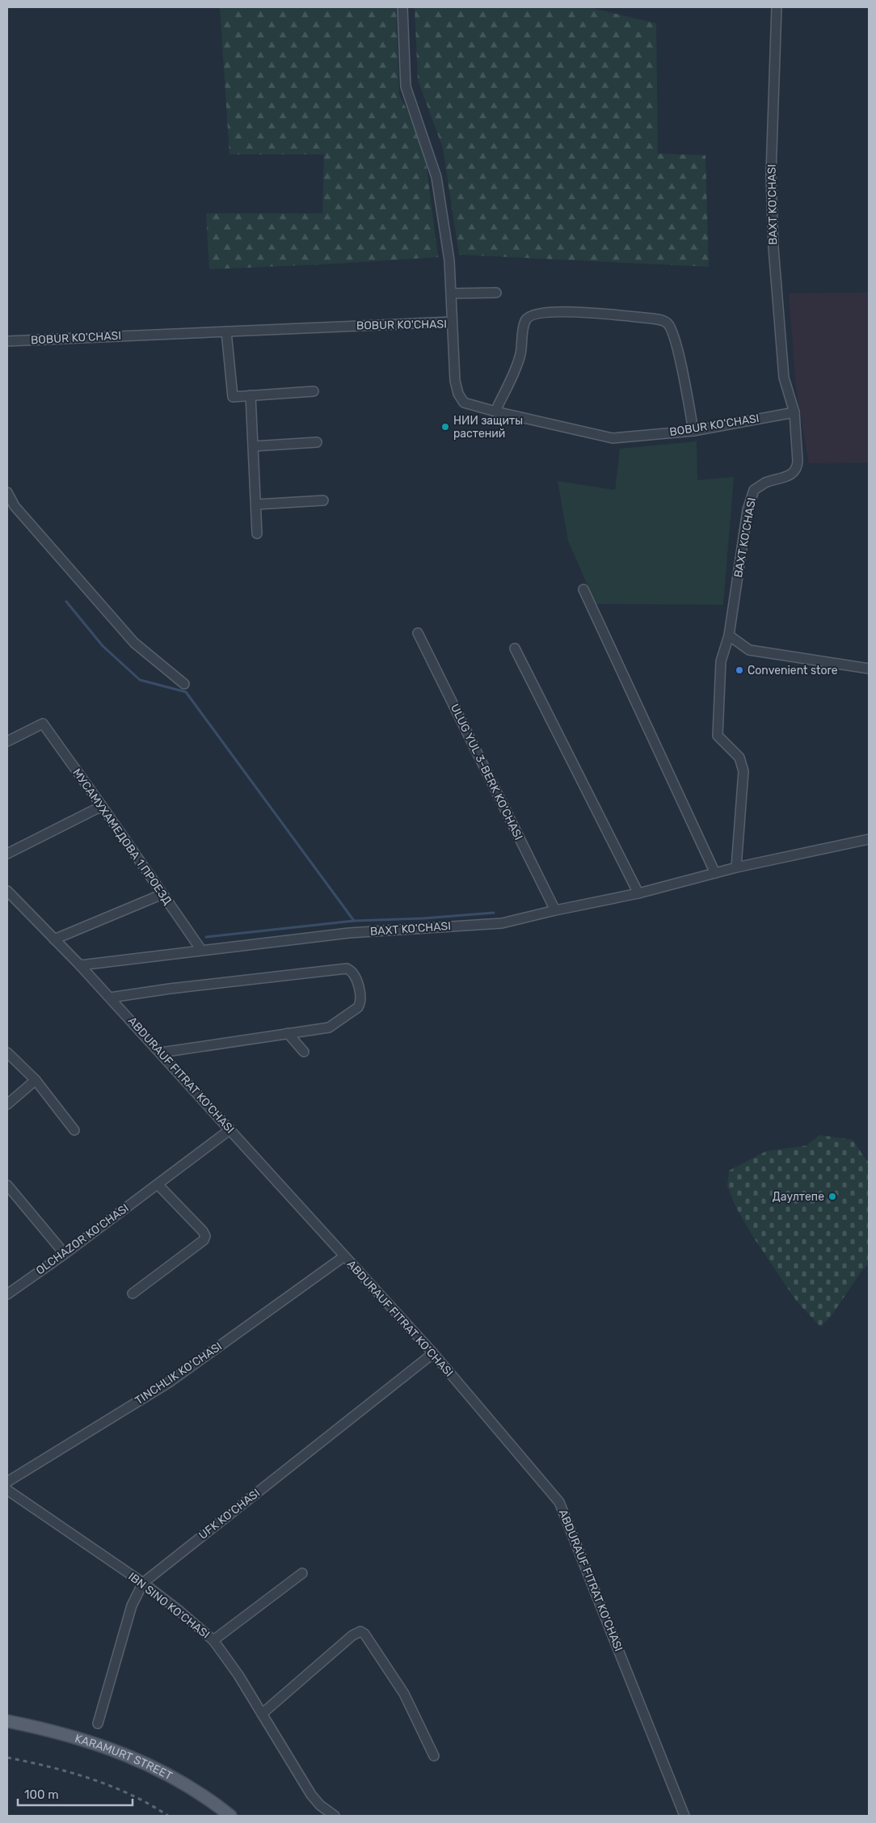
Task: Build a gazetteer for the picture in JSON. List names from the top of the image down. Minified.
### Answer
{"streets":{"main road":["KARAMURT STREET"],"street":["BAXT KO'CHASI","BOBUR KO'CHASI","ULUG YUL 3-BERK KO'CHASI","МУСАМУХАМЕДОВА 1 ПРОЕЗД","ABDURAUF FITRAT KO'CHASI","OLCHAZOR KO'CHASI","TINCHLIK KO'CHASI","UFK KO'CHASI","IBN SINO KO'CHASI"]},"crossings":[["BAXT KO'CHASI","BOBUR KO'CHASI"],["BAXT KO'CHASI","ULUG YUL 3-BERK KO'CHASI"],["BAXT KO'CHASI","МУСАМУХАМЕДОВА 1 ПРОЕЗД"],["BAXT KO'CHASI","ABDURAUF FITRAT KO'CHASI"],["ABDURAUF FITRAT KO'CHASI","OLCHAZOR KO'CHASI"],["ABDURAUF FITRAT KO'CHASI","TINCHLIK KO'CHASI"],["ABDURAUF FITRAT KO'CHASI","UFK KO'CHASI"],["UFK KO'CHASI","IBN SINO KO'CHASI"]],"places":["НИИ защиты растений","Convenient store","Даултепе"],"scale_bar":"100 m"}
